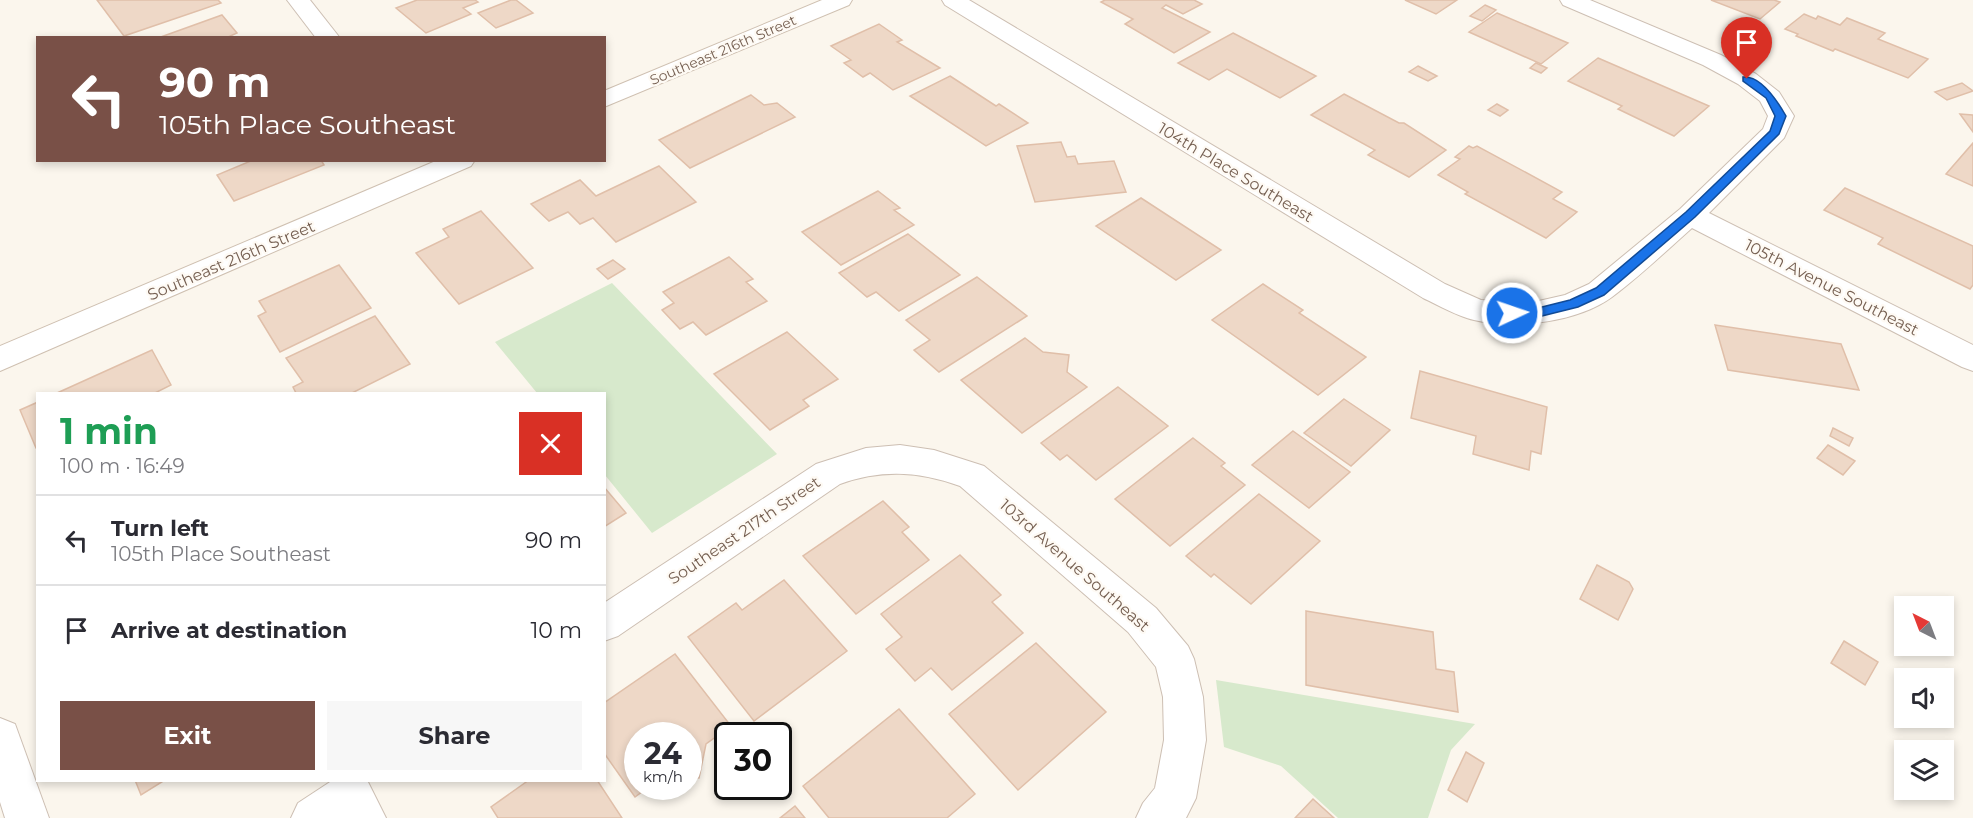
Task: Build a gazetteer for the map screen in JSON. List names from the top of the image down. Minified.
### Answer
{"streets":{"street":["Southeast 216th Street","104th Place Southeast","105th Avenue Southeast","Southeast 217th Street","103rd Avenue Southeast"]},"crossings":[["104th Place Southeast","105th Avenue Southeast"],["Southeast 217th Street","103rd Avenue Southeast"]],"north":"top left","page":{"turn":["90 m","105th Place Southeast"],"heading":["1 min","100 m · 16:49"],"list":[{"name":"Turn left","note":"105th Place Southeast","value":"90 m"},{"name":"Arrive at destination","value":"10 m"}],"buttons":["Exit","Share"],"speed":"24 km/h","limit":"30"}}
